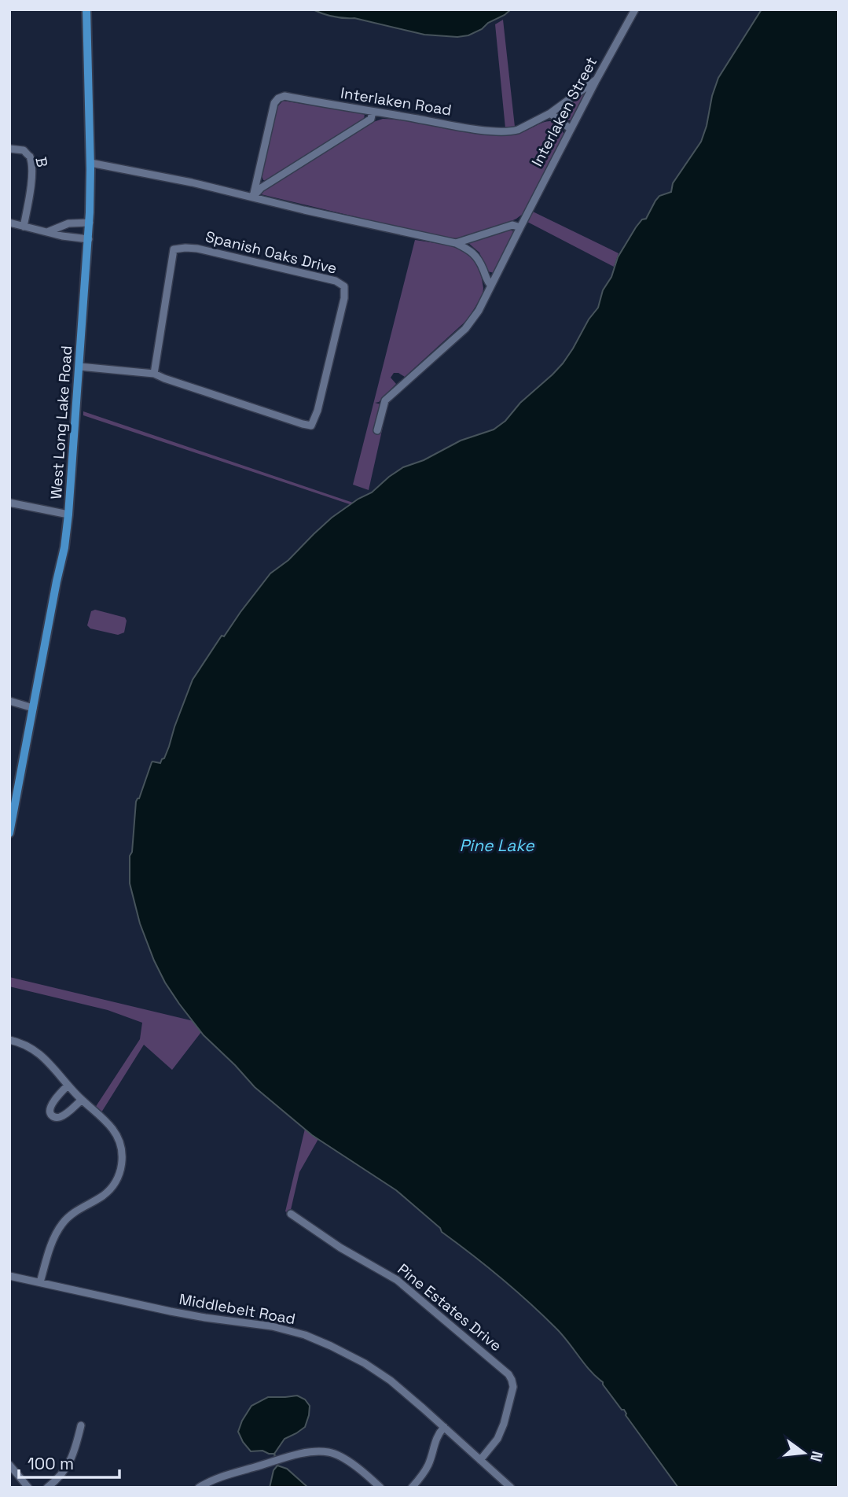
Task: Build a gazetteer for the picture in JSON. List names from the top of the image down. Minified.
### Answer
{"streets":{"main road":["West Long Lake Road"],"street":["Interlaken Road","Interlaken Street","B","Spanish Oaks Drive","Pine Estates Drive","Middlebelt Road"]},"crossings":[["Interlaken Road","Interlaken Street"],["Spanish Oaks Drive","West Long Lake Road"],["Pine Estates Drive","Middlebelt Road"]],"water":["Pine Lake"],"scale_bar":"100 m","north":"right"}
